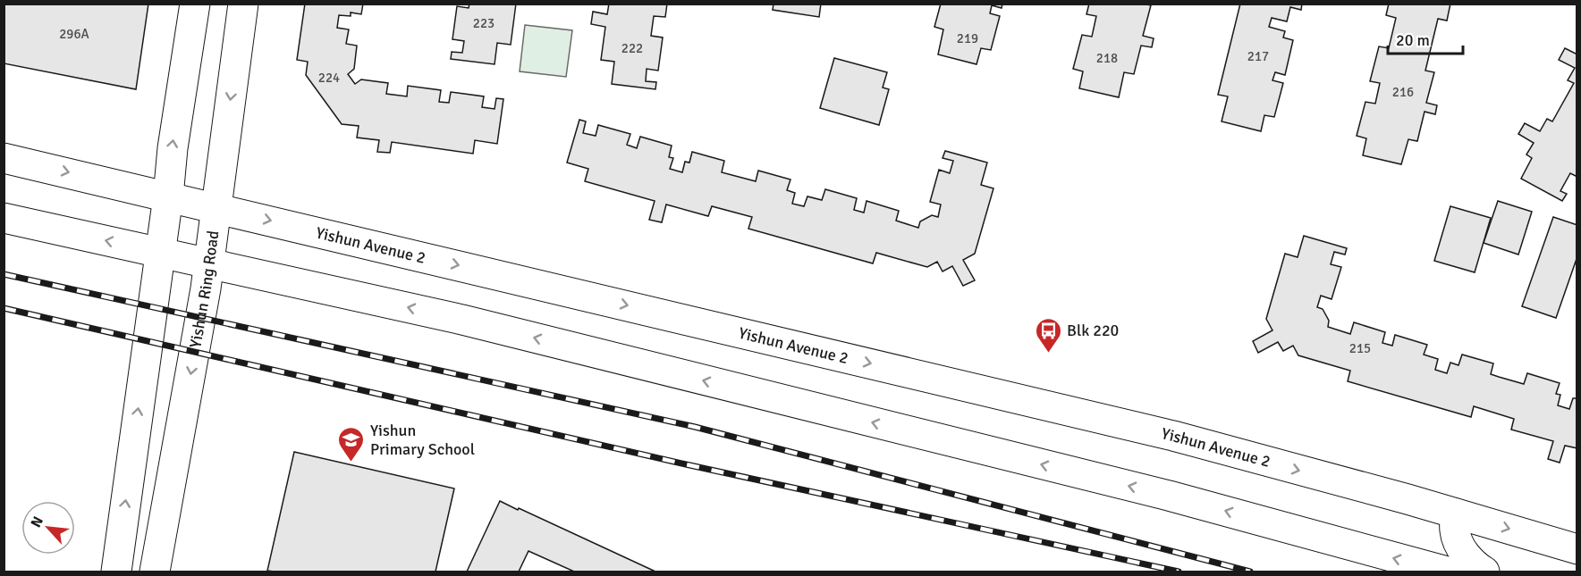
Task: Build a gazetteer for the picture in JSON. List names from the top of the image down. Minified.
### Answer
{"streets":{"main road":["Yishun Avenue 2","Yishun Ring Road"]},"crossings":[["Yishun Avenue 2","Yishun Ring Road"]],"places":{"bus stop":["Blk 220"],"school or university":["Yishun Primary School"]},"house_numbers":["223","296A","219","222","217","218","224","216","215"],"scale_bar":"20 m","north":"top left"}
